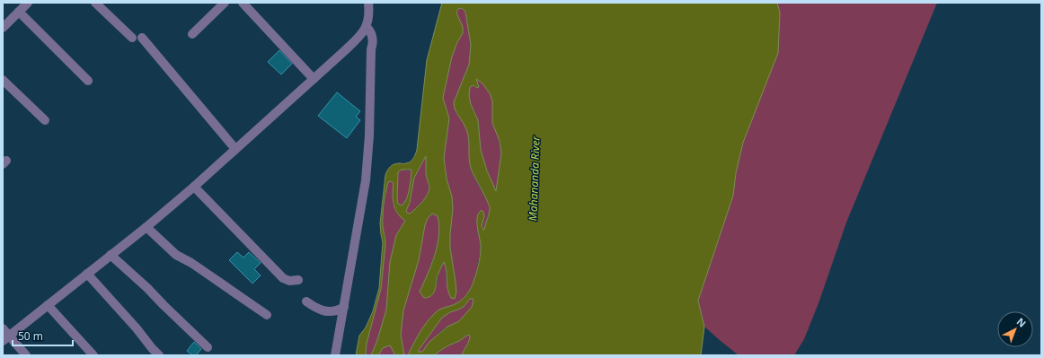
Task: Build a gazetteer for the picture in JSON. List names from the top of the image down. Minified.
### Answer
{"water":["Mahananda River"],"scale_bar":"50 m","north":"top right"}
